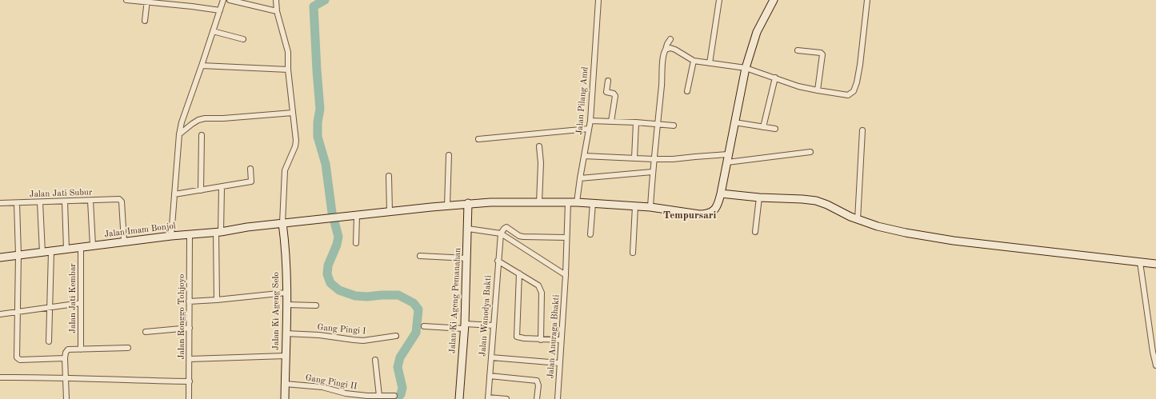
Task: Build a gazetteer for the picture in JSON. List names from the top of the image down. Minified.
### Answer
{"streets":{"main road":["Jalan Imam Bonjol","Jalan Ki Ageng Pemanahan","Jalan Ki Ageng Selo"],"street":["Jalan Pilang Amd","Jalan Jati Subur","Jalan Jati Kembar","Jalan Wanodya Bakti","Jalan Ronggo Tohjoyo","Gang Pingi I","Jalan Anuraga Bhakti","Gang Pingi II"]},"crossings":[["Jalan Pilang Amd","Jalan Imam Bonjol"],["Jalan Jati Subur","Jalan Imam Bonjol"],["Jalan Imam Bonjol","Jalan Jati Kembar"],["Jalan Imam Bonjol","Jalan Ki Ageng Pemanahan"],["Jalan Imam Bonjol","Jalan Ki Ageng Selo"],["Jalan Imam Bonjol","Jalan Ronggo Tohjoyo"],["Jalan Imam Bonjol","Jalan Anuraga Bhakti"],["Jalan Ki Ageng Selo","Gang Pingi I"],["Jalan Ki Ageng Selo","Gang Pingi II"]],"districts":["Tempursari"]}
